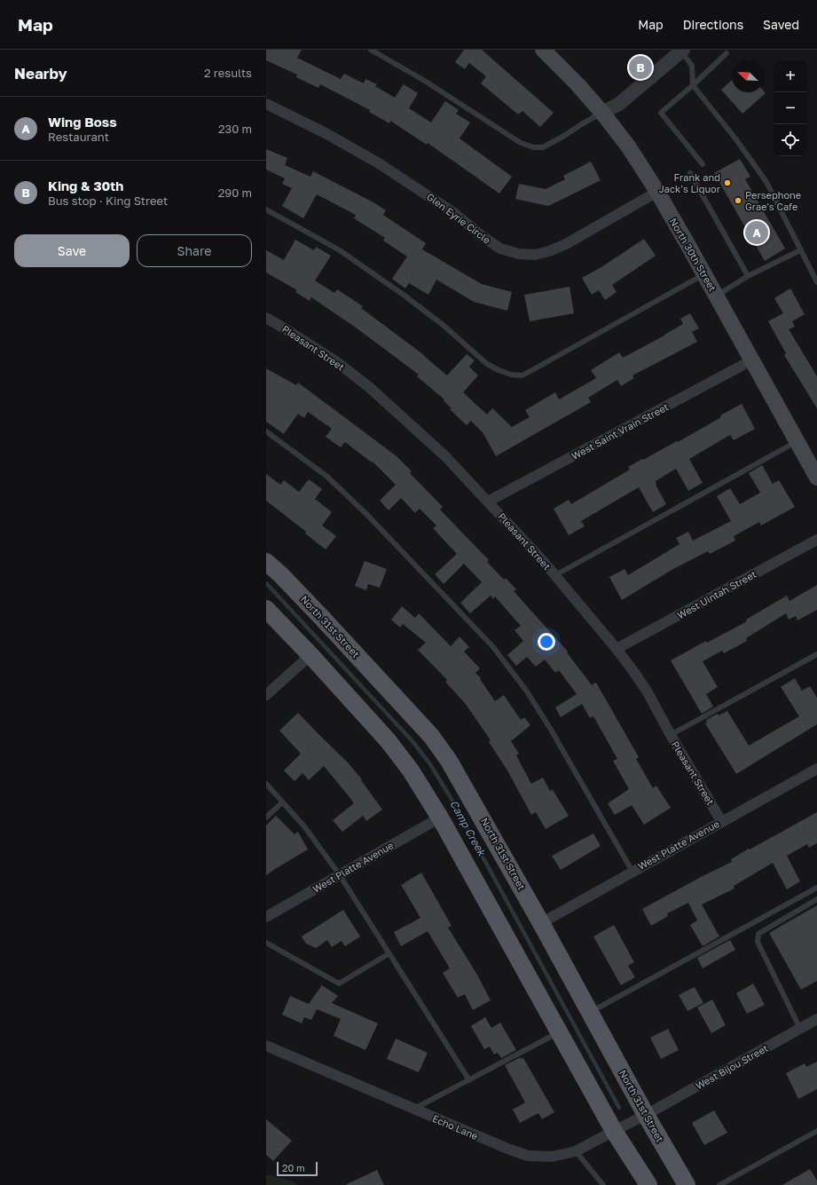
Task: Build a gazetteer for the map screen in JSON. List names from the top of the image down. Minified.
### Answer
{"streets":{"main road":["North 30th Street","North 31st Street"],"street":["Glen Eyrie Circle","Pleasant Street","West Saint Vrain Street","West Uintah Street","West Platte Avenue","West Bijou Street","Echo Lane"]},"crossings":[["Glen Eyrie Circle","North 30th Street"],["North 30th Street","West Saint Vrain Street"],["Pleasant Street","West Saint Vrain Street"],["Pleasant Street","West Uintah Street"],["Pleasant Street","West Platte Avenue"],["North 31st Street","West Platte Avenue"],["North 31st Street","West Bijou Street"],["North 31st Street","Echo Lane"],["West Bijou Street","Echo Lane"]],"water":["Camp Creek"],"places":["Frank and Jack's Liquor","Persephone Grae's Cafe"],"scale_bar":"20 m","north":"top left","page":{"header":"Map","nav":["Map","Directions","Saved"],"heading":["Nearby","2 results"],"pins":["B","A"],"map_buttons":["+","−"],"list":[{"mark":"A","name":"Wing Boss","note":"Restaurant","value":"230 m"},{"mark":"B","name":"King & 30th","note":"Bus stop · King Street","value":"290 m"}],"buttons":["Save","Share"],"scale":"20 m"}}
